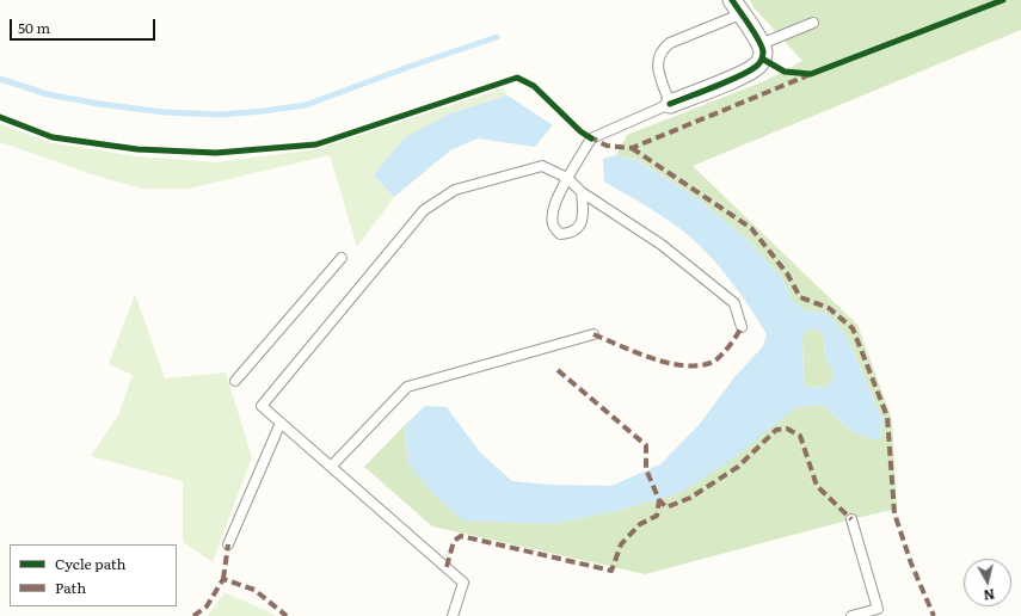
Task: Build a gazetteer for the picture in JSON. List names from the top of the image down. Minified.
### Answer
{"legend":["Cycle path","Path"],"scale_bar":"50 m","north":"bottom"}
